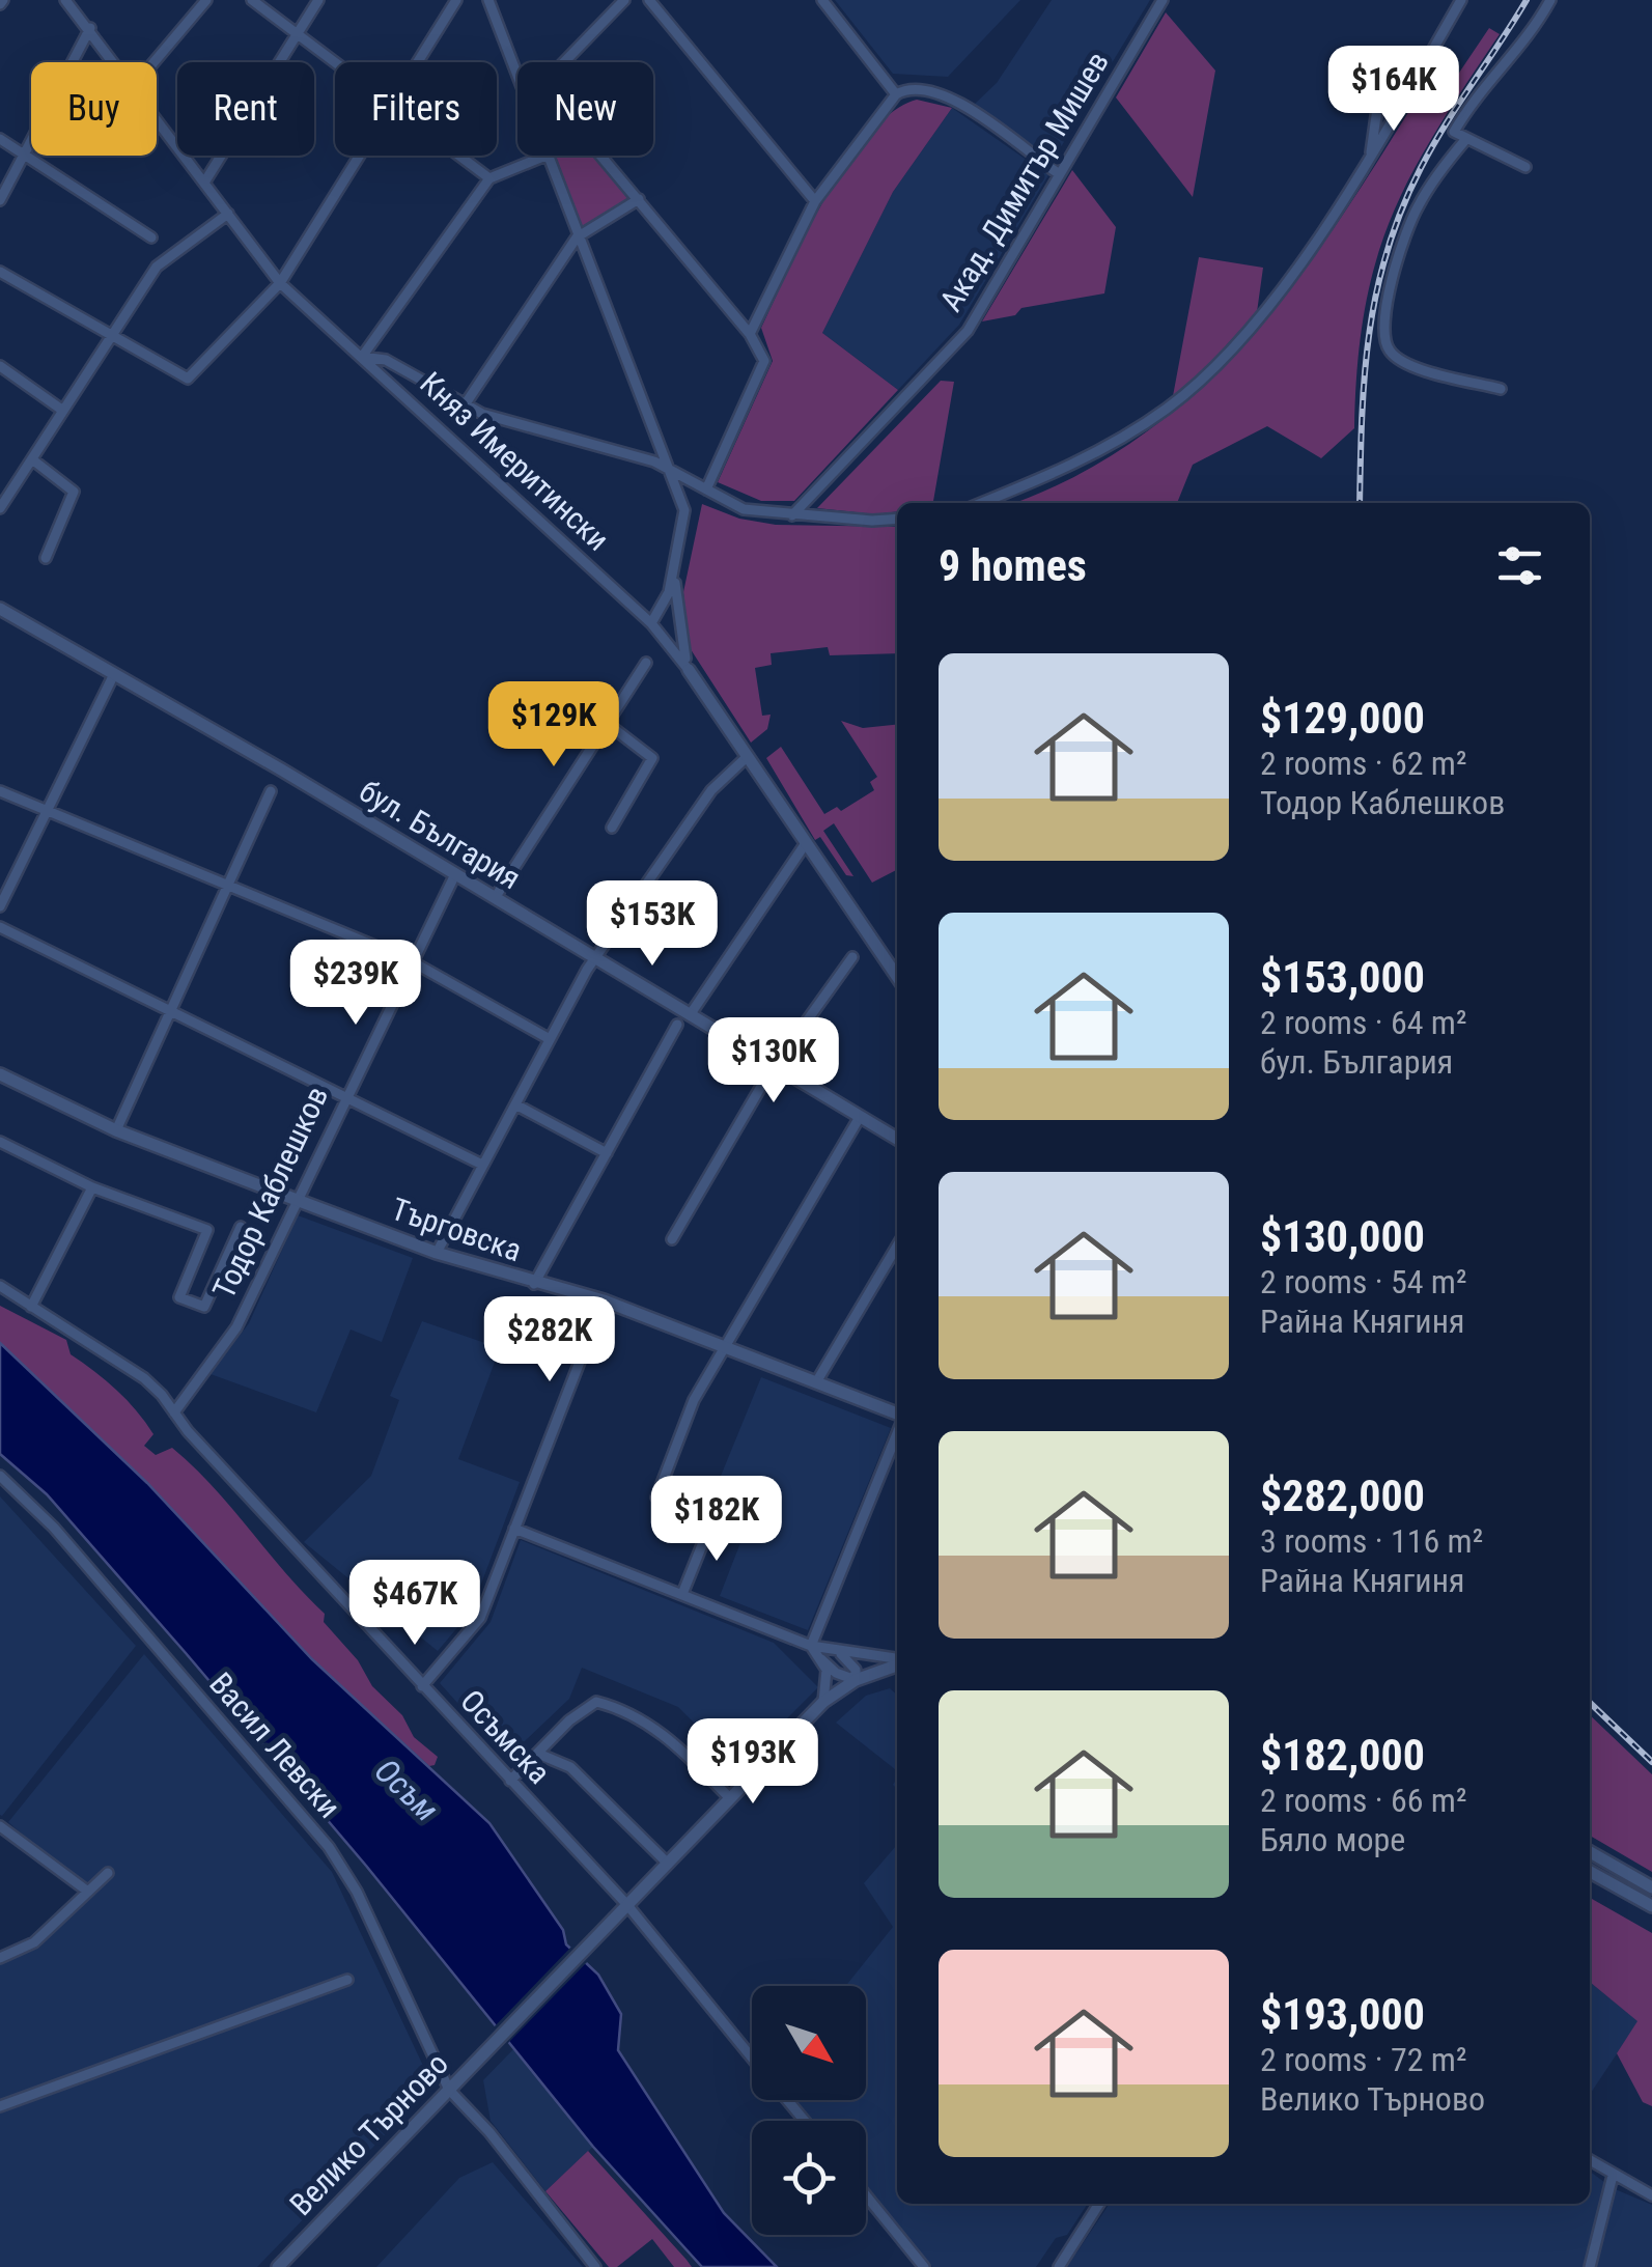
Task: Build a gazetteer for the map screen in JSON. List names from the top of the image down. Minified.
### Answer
{"streets":{"street":["Акад. Димитър Мишев","Княз Имеритински","бул. България","Тодор Каблешков","Търговска","Осъмска","Васил Левски","Велико Търново"]},"crossings":[["бул. България","Тодор Каблешков"],["Тодор Каблешков","Търговска"],["Тодор Каблешков","Осъмска"],["Осъмска","Велико Търново"],["Васил Левски","Велико Търново"]],"water":["Осъм"],"north":"bottom right","page":{"price":["$164K","$129K","$153K","$239K","$130K","$282K","$182K","$467K","$193K"],"chip":["Buy","Rent","Filters","New"],"heading":"9 homes","list":[{"name":"$129,000","note":"2 rooms · 62 m² · Тодор Каблешков"},{"name":"$153,000","note":"2 rooms · 64 m² · бул. България"},{"name":"$130,000","note":"2 rooms · 54 m² · Райна Княгиня"},{"name":"$282,000","note":"3 rooms · 116 m² · Райна Княгиня"},{"name":"$182,000","note":"2 rooms · 66 m² · Бяло море"},{"name":"$193,000","note":"2 rooms · 72 m² · Велико Търново"}]}}
